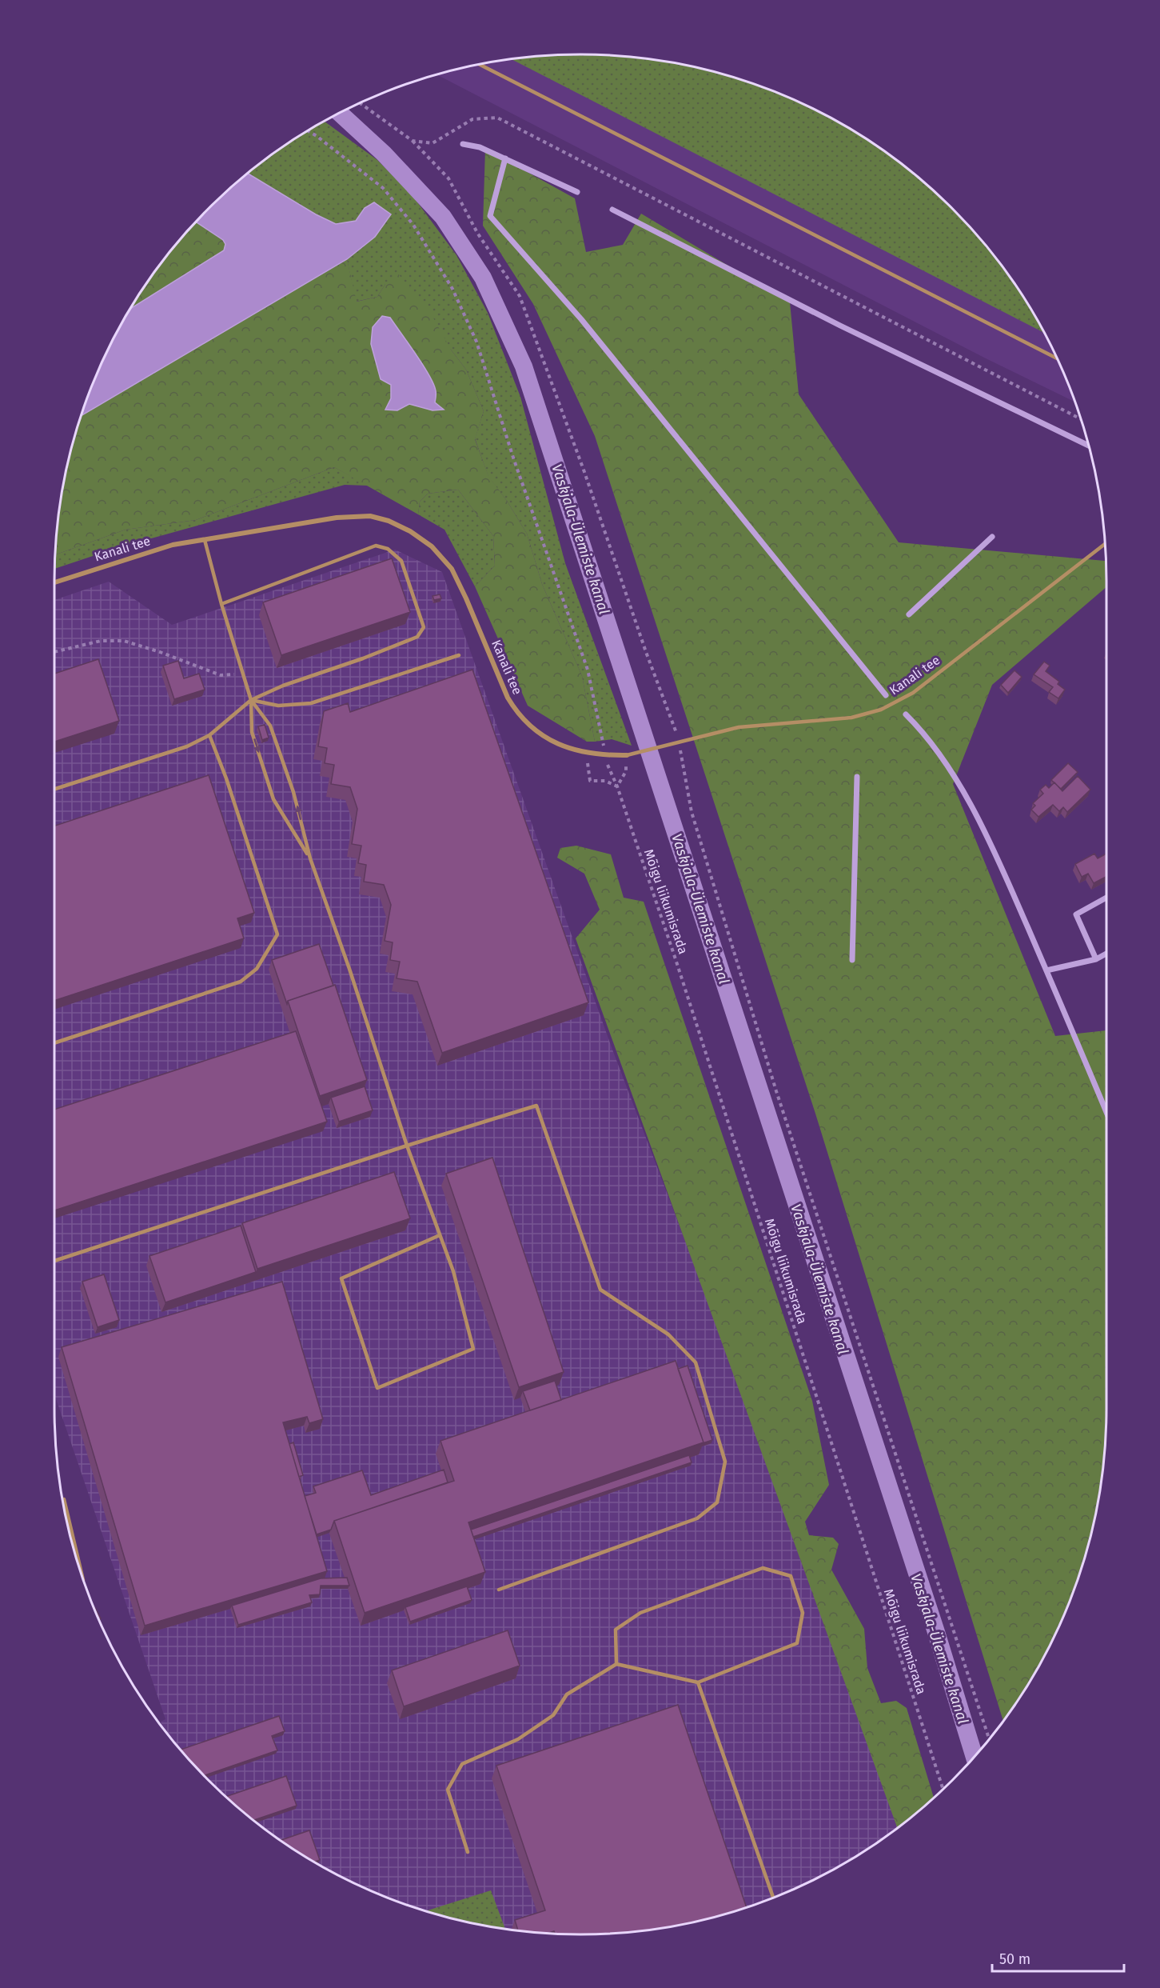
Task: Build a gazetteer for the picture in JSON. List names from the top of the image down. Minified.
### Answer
{"streets":{"street":["Kanali tee"],"path":["Mõigu liikumisrada"]},"crossings":[["Kanali tee","Mõigu liikumisrada"]],"water":["Vaskjala-Ülemiste kanal"],"scale_bar":"50 m"}
